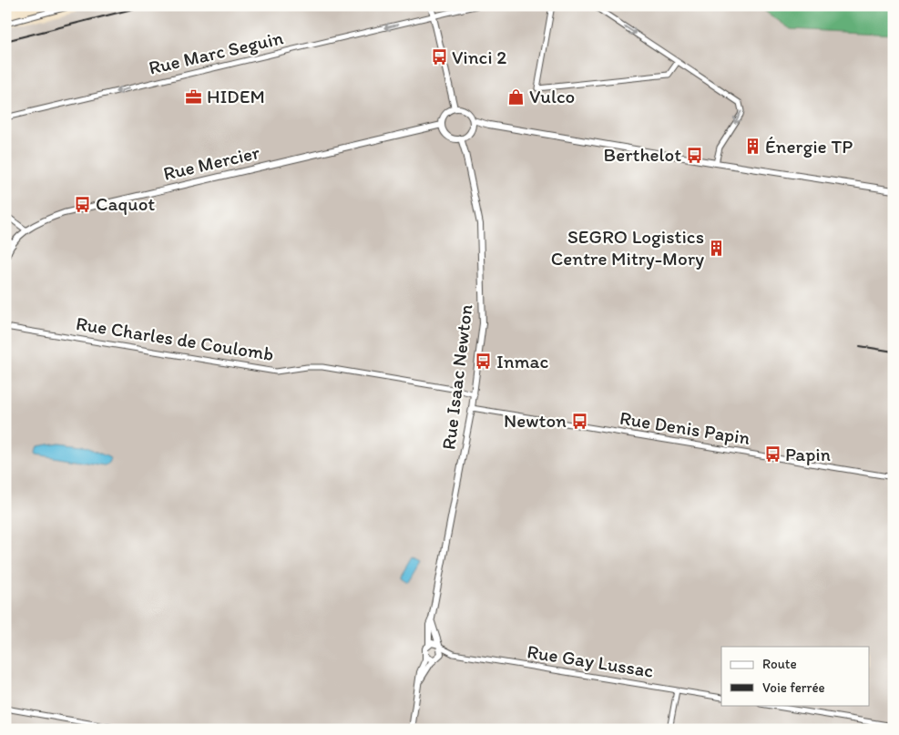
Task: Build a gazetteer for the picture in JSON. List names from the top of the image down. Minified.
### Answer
{"streets":{"street":["Rue Marc Seguin","Rue Mercier","Rue Charles de Coulomb","Rue Isaac Newton","Rue Denis Papin","Rue Gay Lussac"]},"crossings":[["Rue Mercier","Rue Isaac Newton"],["Rue Charles de Coulomb","Rue Isaac Newton"],["Rue Isaac Newton","Rue Denis Papin"],["Rue Isaac Newton","Rue Gay Lussac"]],"one_way":["Rue Marc Seguin"],"places":{"bus stop":["Vinci 2","Berthelot","Caquot","Inmac","Newton","Papin"],"office":["HIDEM"],"shop":["Vulco"],"building":["Énergie TP","SEGRO Logistics Centre Mitry-Mory"]},"legend":["Route","Voie ferrée"]}
